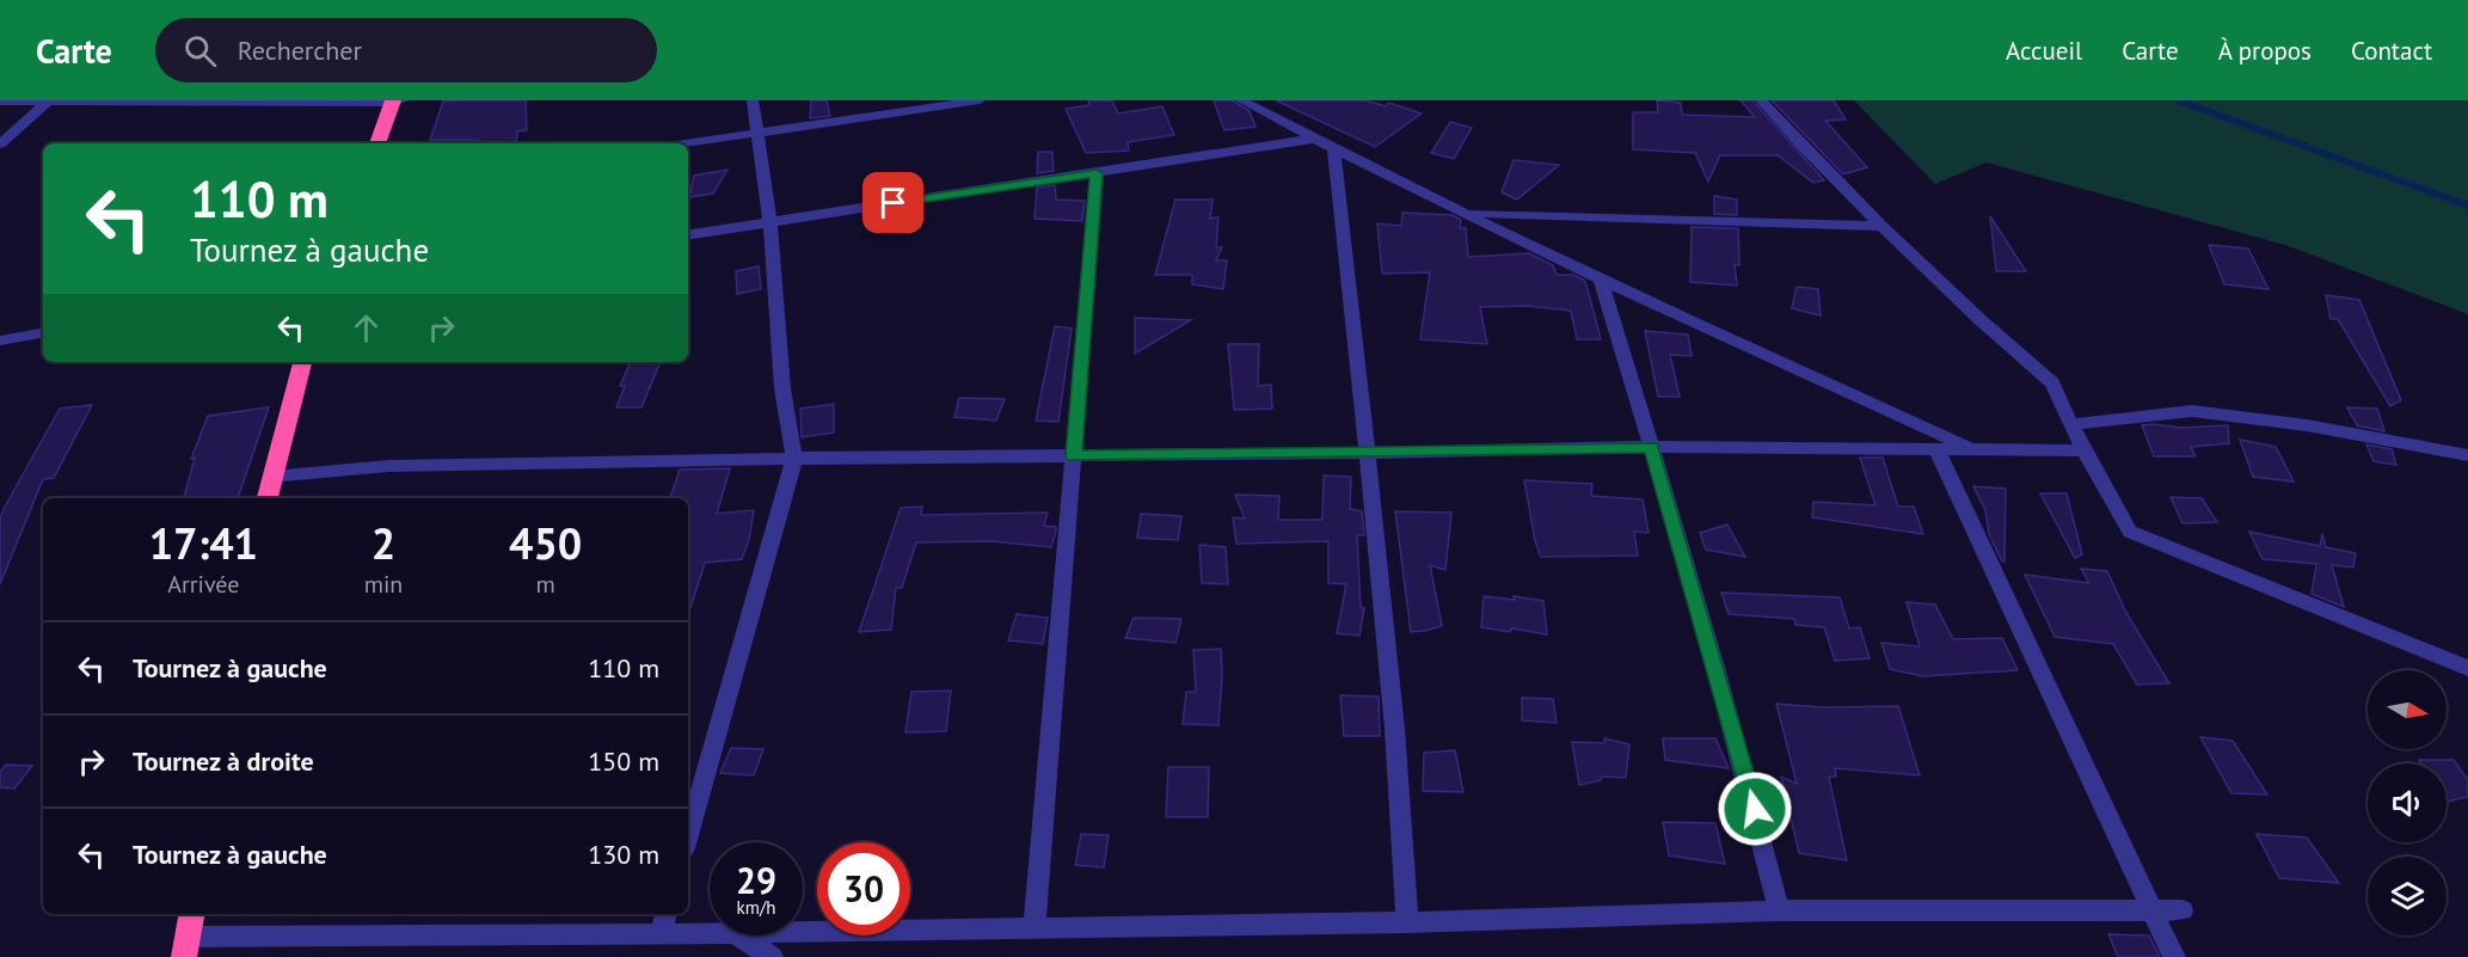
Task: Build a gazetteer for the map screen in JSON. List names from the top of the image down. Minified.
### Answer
{"north":"right","page":{"header":"Carte","search":"Rechercher","nav":["Accueil","Carte","À propos","Contact"],"turn":["110 m","Tournez à gauche"],"eta":["17:41","Arrivée","2","min","450","m"],"list":[{"name":"Tournez à gauche","value":"110 m"},{"name":"Tournez à droite","value":"150 m"},{"name":"Tournez à gauche","value":"130 m"}],"speed":"29 km/h","limit":"30"}}
